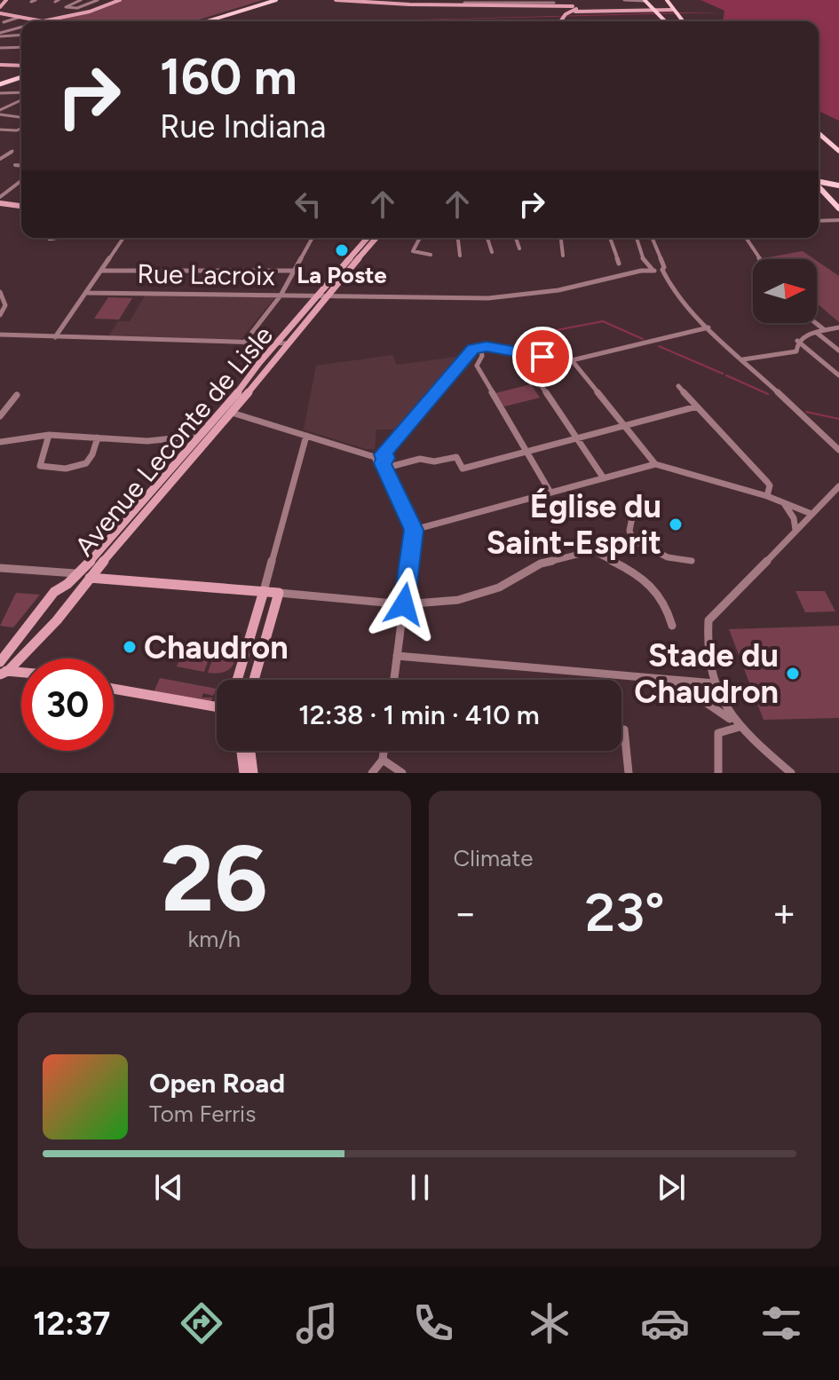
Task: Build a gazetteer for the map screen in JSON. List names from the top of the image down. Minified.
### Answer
{"streets":{"main road":["Avenue Leconte de Lisle"],"street":["Rue Lacroix"]},"crossings":[["Rue Lacroix","Avenue Leconte de Lisle"]],"places":["La Poste","Église du Saint-Esprit","Chaudron","Stade du Chaudron"],"north":"right","page":{"turn":["160 m","Rue Indiana"],"limit":"30","trip":"12:38 · 1 min · 410 m","tile":[["26","km/h"],"Climate"],"heat":["−","23°","+"],"song":["Open Road","Tom Ferris"],"tabs":"12:37"}}
